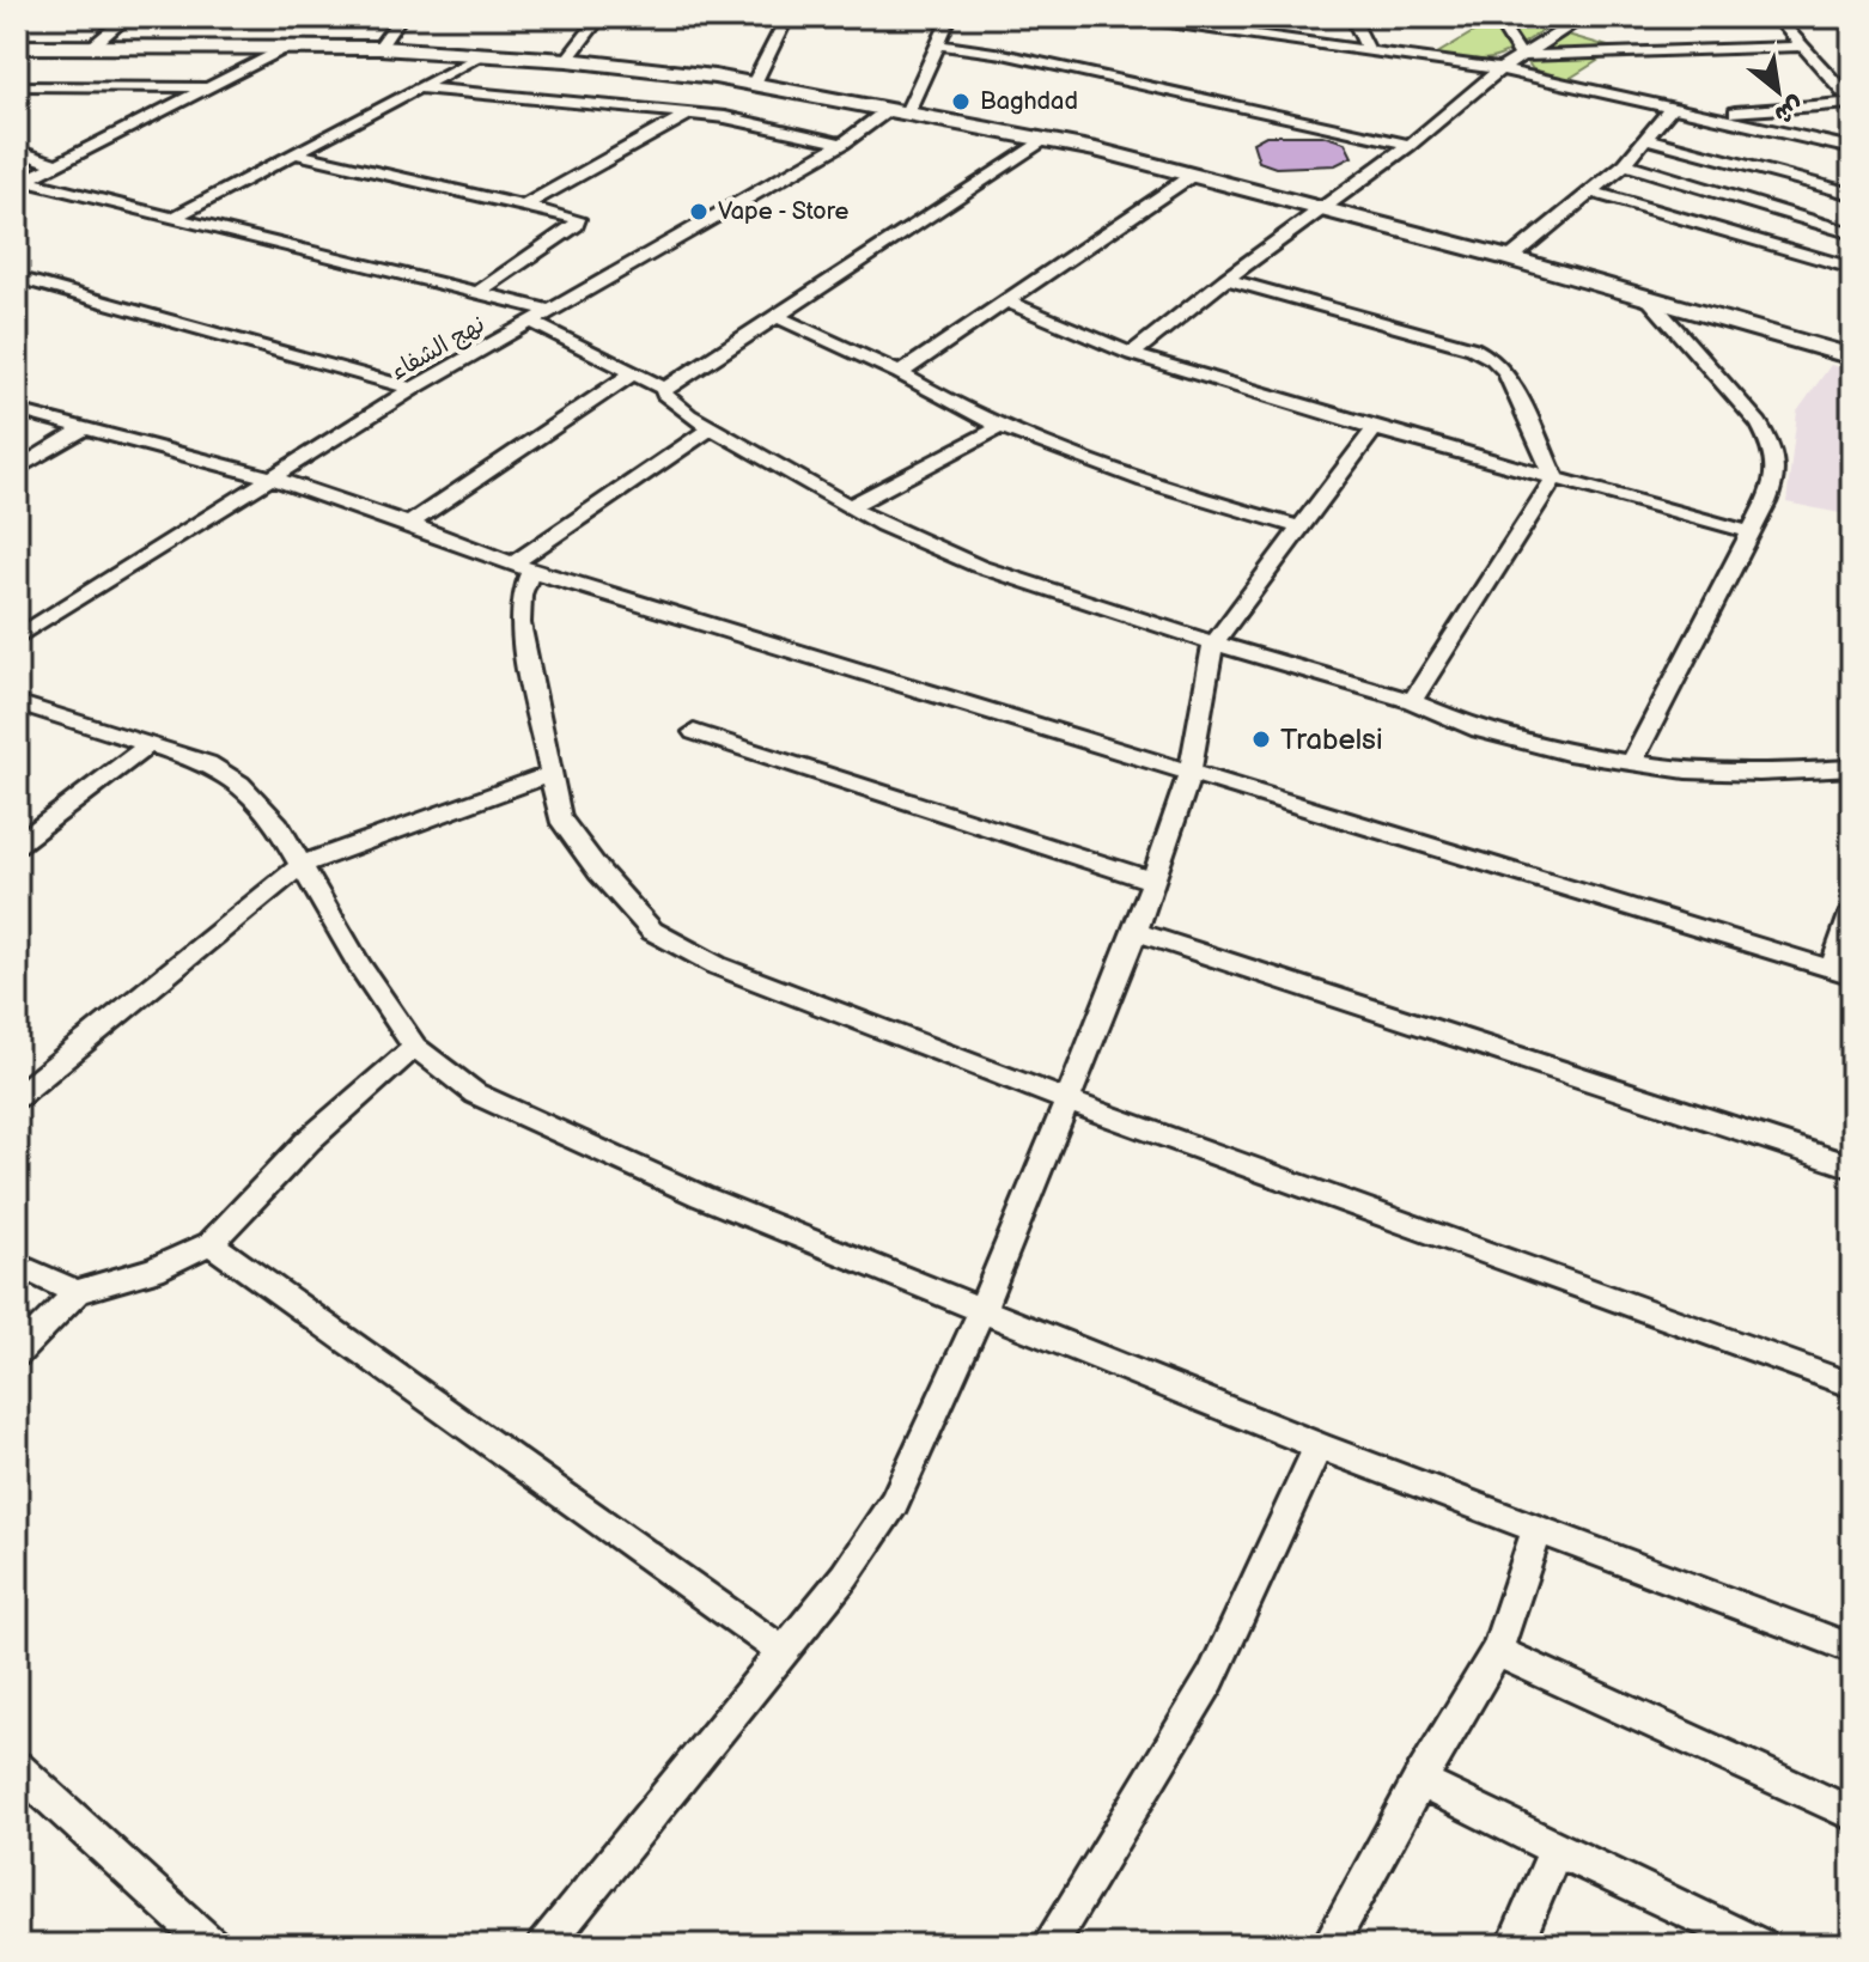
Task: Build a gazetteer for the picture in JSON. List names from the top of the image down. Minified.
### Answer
{"streets":{"street":["نهج الشفاء"]},"places":["Baghdad","Vape - Store","Trabelsi"],"north":"bottom right"}
